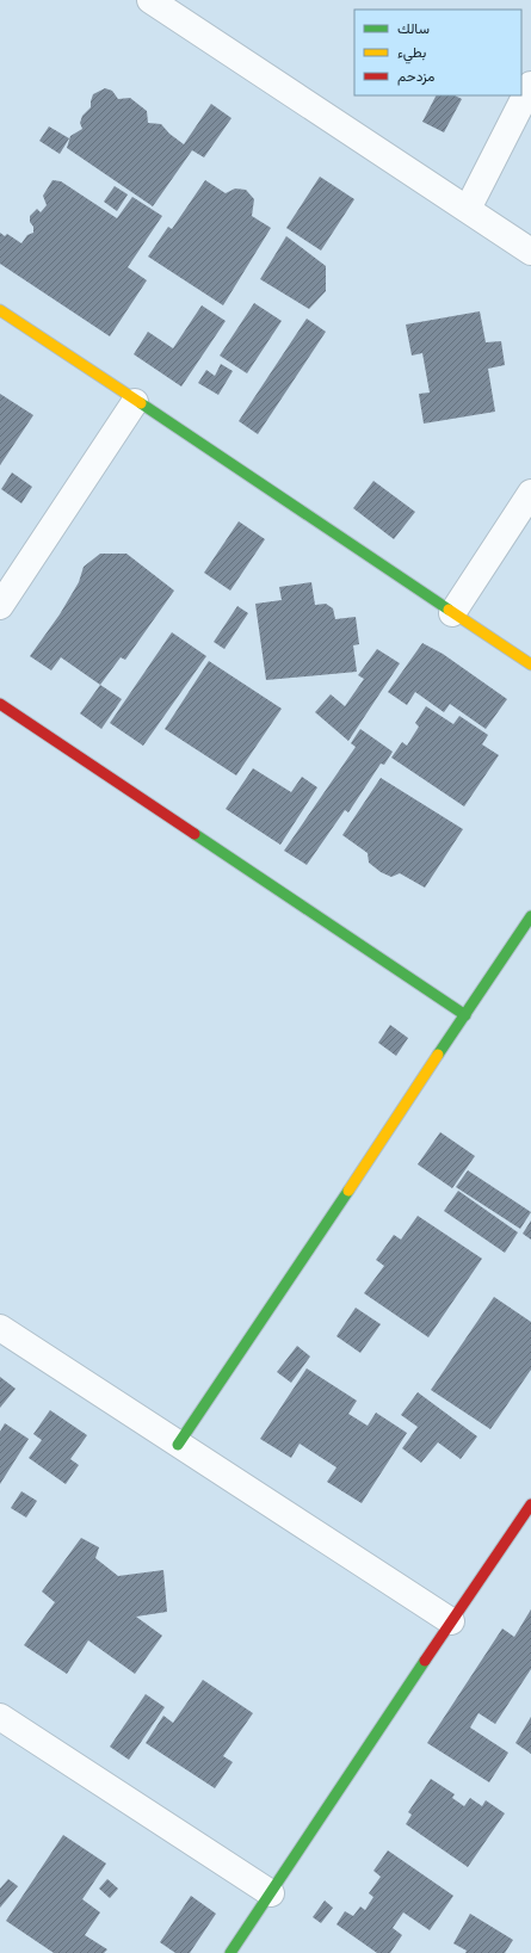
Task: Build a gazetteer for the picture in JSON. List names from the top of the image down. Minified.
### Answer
{"legend":["سالك","بطيء","مزدحم"]}
